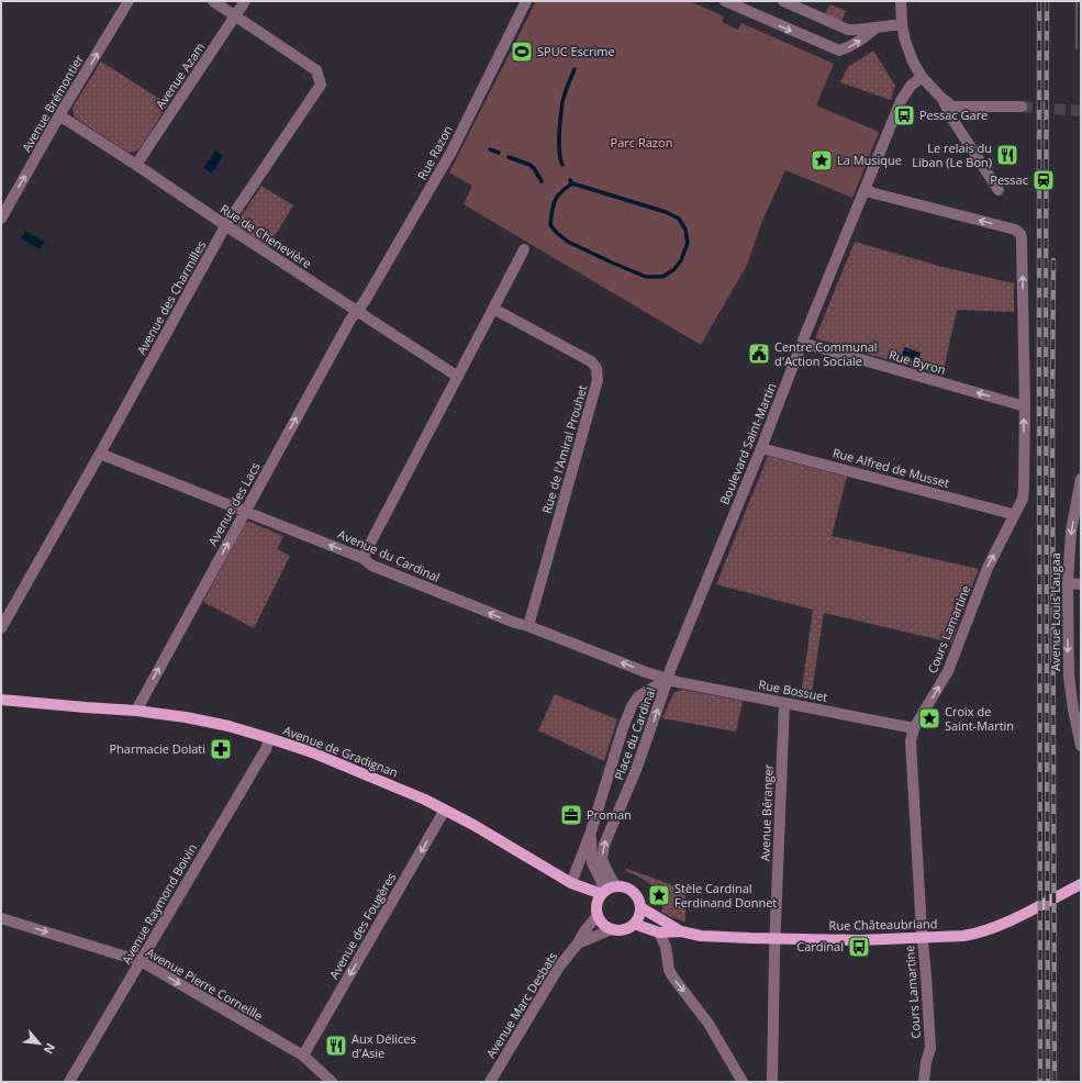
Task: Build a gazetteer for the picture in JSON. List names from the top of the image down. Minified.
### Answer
{"streets":{"main road":["Avenue de Gradignan","Rue Châteaubriand"],"street":["Avenue Azam","Avenue Brémontier","Rue Razon","Rue de Chenevière","Avenue des Charmilles","Rue Byron","Boulevard Saint-Martin","Rue de l'Amiral Prouhet","Rue Alfred de Musset","Avenue des Lacs","Avenue du Cardinal","Avenue Louis Laugaa","Cours Lamartine","Rue Bossuet","Place du Cardinal","Avenue Béranger","Avenue Raymond Boivin","Avenue des Fougères","Avenue Pierre Corneille","Avenue Marc Desbats"]},"crossings":[["Avenue Azam","Rue de Chenevière"],["Avenue Azam","Avenue des Charmilles"],["Avenue Brémontier","Rue de Chenevière"],["Rue Razon","Rue de Chenevière"],["Rue Razon","Avenue des Lacs"],["Rue de Chenevière","Avenue des Charmilles"],["Rue de Chenevière","Avenue des Lacs"],["Avenue des Charmilles","Avenue du Cardinal"],["Rue Byron","Boulevard Saint-Martin"],["Rue Byron","Cours Lamartine"],["Boulevard Saint-Martin","Rue Alfred de Musset"],["Boulevard Saint-Martin","Avenue du Cardinal"],["Boulevard Saint-Martin","Cours Lamartine"],["Boulevard Saint-Martin","Rue Bossuet"],["Boulevard Saint-Martin","Place du Cardinal"],["Rue de l'Amiral Prouhet","Avenue du Cardinal"],["Rue Alfred de Musset","Cours Lamartine"],["Avenue des Lacs","Avenue du Cardinal"],["Avenue des Lacs","Avenue de Gradignan"],["Avenue du Cardinal","Rue Bossuet"],["Avenue du Cardinal","Place du Cardinal"],["Cours Lamartine","Rue Bossuet"],["Cours Lamartine","Rue Châteaubriand"],["Rue Bossuet","Place du Cardinal"],["Rue Bossuet","Avenue Béranger"],["Place du Cardinal","Avenue de Gradignan"],["Place du Cardinal","Rue Châteaubriand"],["Place du Cardinal","Avenue Marc Desbats"],["Avenue de Gradignan","Avenue Raymond Boivin"],["Avenue de Gradignan","Rue Châteaubriand"],["Avenue de Gradignan","Avenue des Fougères"],["Avenue de Gradignan","Avenue Marc Desbats"],["Avenue Béranger","Rue Châteaubriand"],["Avenue Raymond Boivin","Avenue Pierre Corneille"],["Rue Châteaubriand","Avenue Marc Desbats"],["Avenue des Fougères","Avenue Pierre Corneille"]],"one_way":["Avenue Brémontier","Rue Byron","Avenue des Lacs","Avenue du Cardinal","Avenue Louis Laugaa","Avenue des Fougères","Avenue Pierre Corneille"],"parks":["Parc Razon"],"places":{"sports":["SPUC Escrime"],"bus stop":["Pessac Gare","Cardinal"],"restaurant":["Le relais du Liban (Le Bon)","Aux Délices d'Asie"],"place":["La Musique","Croix de Saint-Martin","Stèle Cardinal Ferdinand Donnet"],"station":["Pessac"],"public building":["Centre Communal d'Action Sociale"],"pharmacy":["Pharmacie Dolati"],"office":["Proman"]},"north":"bottom right"}
